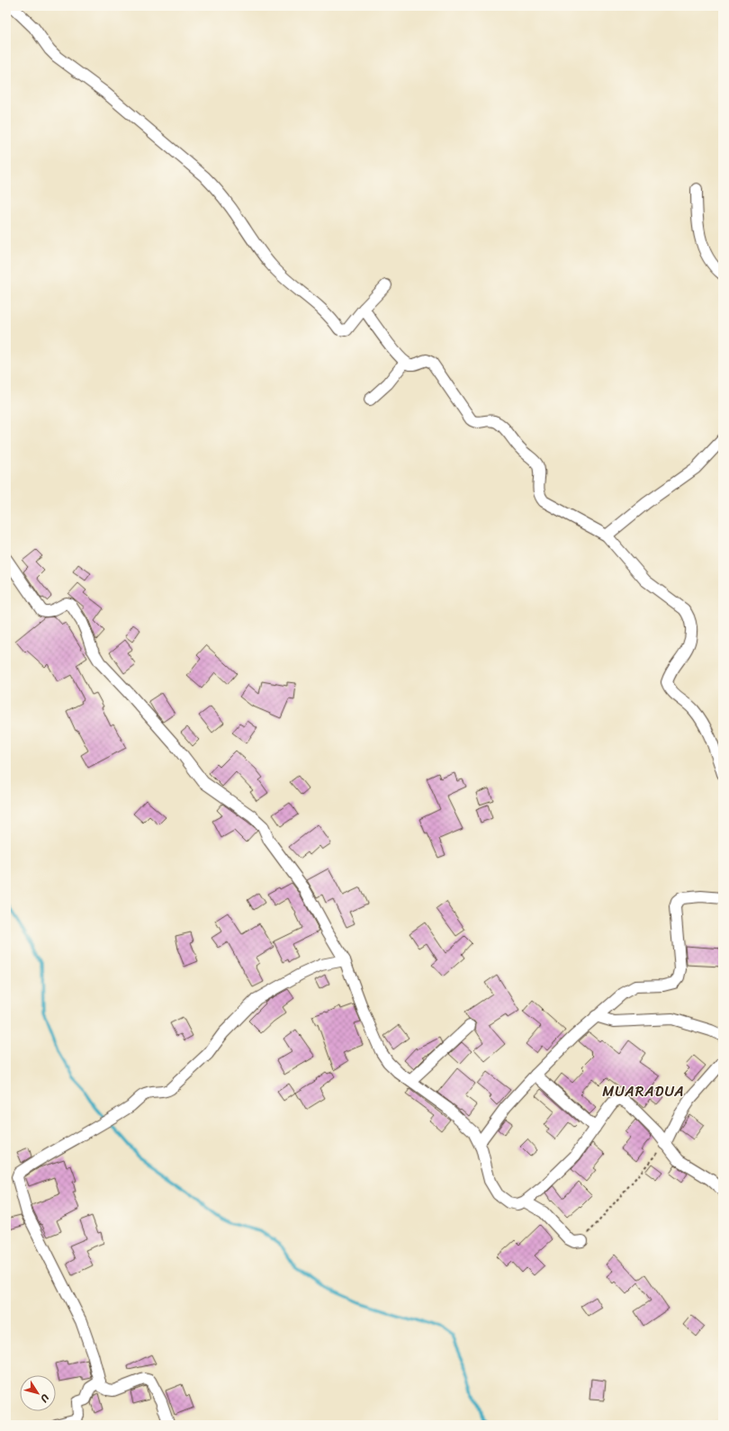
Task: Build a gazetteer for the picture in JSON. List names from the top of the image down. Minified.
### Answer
{"districts":["MUARADUA"],"north":"bottom right"}
